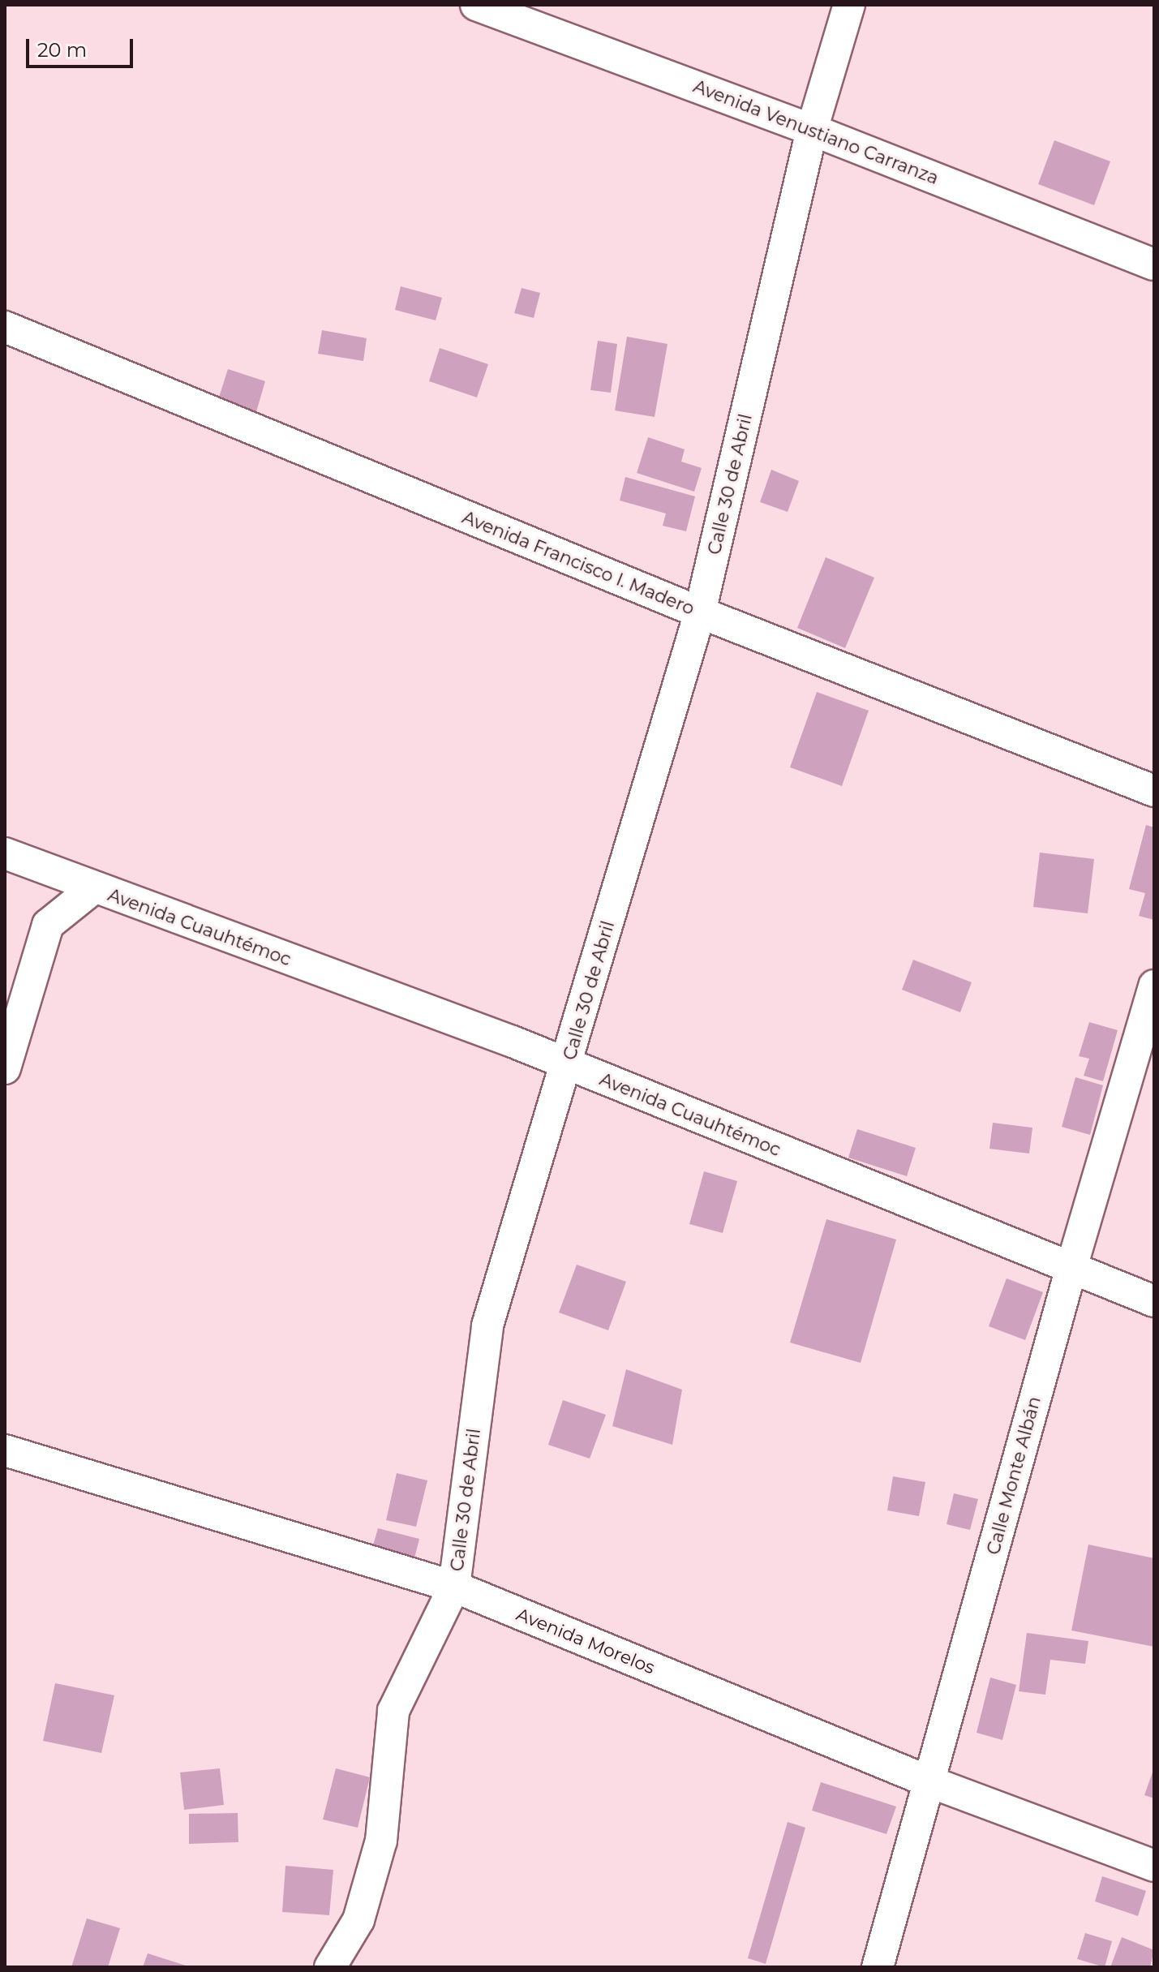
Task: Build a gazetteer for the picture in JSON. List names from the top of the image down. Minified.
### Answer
{"streets":{"street":["Avenida Venustiano Carranza","Calle 30 de Abril","Avenida Francisco I. Madero","Avenida Cuauhtémoc","Calle Monte Albán","Avenida Morelos"]},"crossings":[["Avenida Venustiano Carranza","Calle 30 de Abril"],["Calle 30 de Abril","Avenida Francisco I. Madero"],["Calle 30 de Abril","Avenida Cuauhtémoc"],["Calle 30 de Abril","Avenida Morelos"],["Avenida Cuauhtémoc","Calle Monte Albán"],["Calle Monte Albán","Avenida Morelos"]],"scale_bar":"20 m"}
